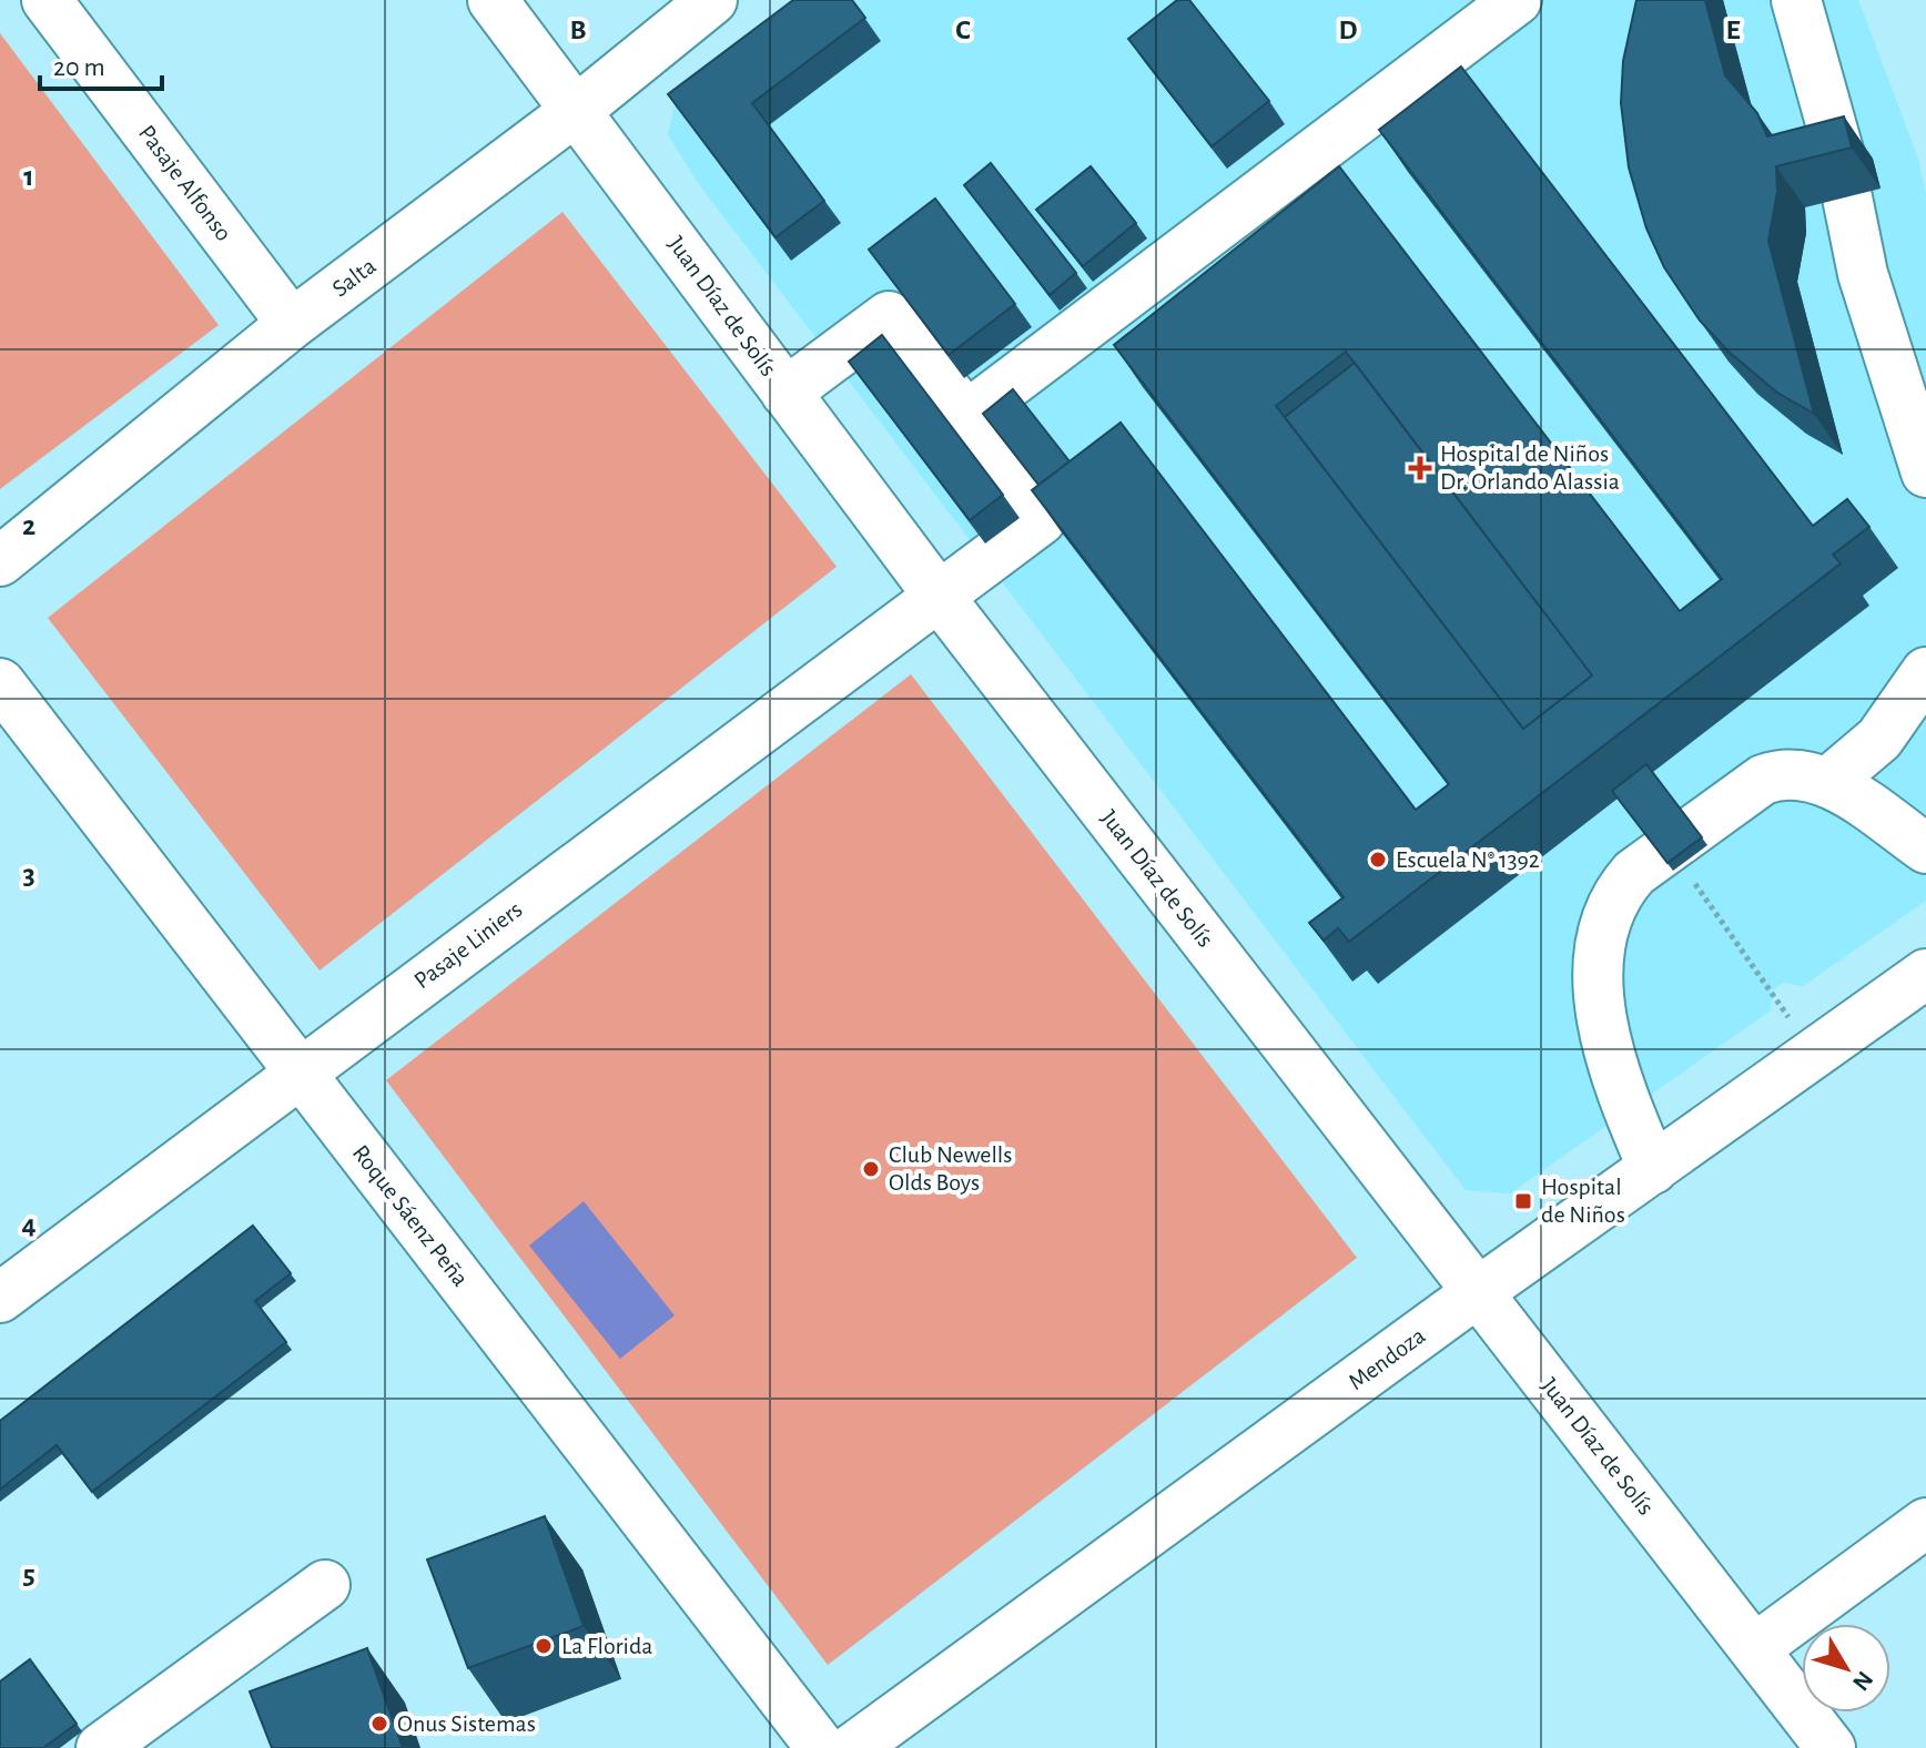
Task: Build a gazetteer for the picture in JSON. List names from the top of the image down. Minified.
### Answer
{"streets":{"street":["Pasaje Alfonso","Salta","Juan Díaz de Solís","Pasaje Liniers","Roque Sáenz Peña","Mendoza"]},"crossings":[["Pasaje Alfonso","Salta"],["Salta","Juan Díaz de Solís"],["Juan Díaz de Solís","Pasaje Liniers"],["Juan Díaz de Solís","Mendoza"],["Pasaje Liniers","Roque Sáenz Peña"]],"places":{"health":["Hospital de Niños Dr. Orlando Alassia"],"other":["Escuela N° 1392","Club Newells Olds Boys","La Florida","Onus Sistemas"],"transit":["Hospital de Niños"]},"scale_bar":"20 m","north":"bottom right","grid":{"columns":["B","C","D","E"],"rows":["1","2","3","4","5"]}}
